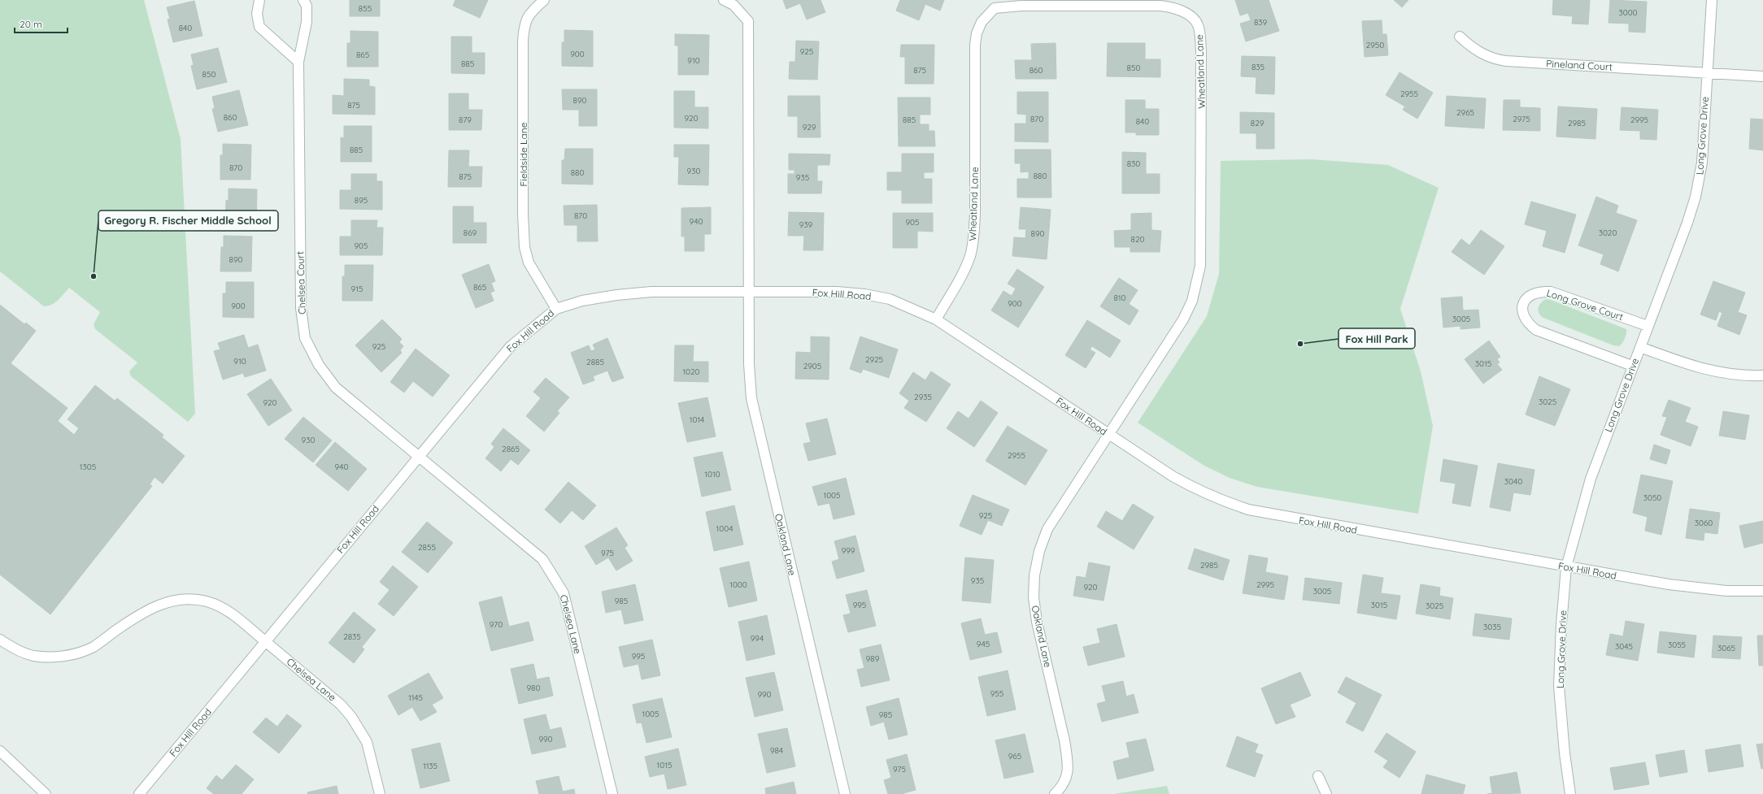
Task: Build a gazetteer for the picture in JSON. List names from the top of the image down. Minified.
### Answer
{"streets":{"street":["Pineland Court","Wheatland Lane","Long Grove Drive","Fieldside Lane","Chelsea Court","Fox Hill Road","Long Grove Court","Oakland Lane","Chelsea Lane"]},"crossings":[["Pineland Court","Long Grove Drive"],["Wheatland Lane","Fox Hill Road"],["Wheatland Lane","Oakland Lane"],["Long Grove Drive","Fox Hill Road"],["Long Grove Drive","Long Grove Court"],["Fieldside Lane","Fox Hill Road"],["Chelsea Court","Fox Hill Road"],["Chelsea Court","Chelsea Lane"],["Fox Hill Road","Oakland Lane"],["Fox Hill Road","Chelsea Lane"]],"places":["Gregory R. Fischer Middle School","Fox Hill Park"],"house_numbers":["855","3000","839","840","2950","925","900","865","910","885","835","850","875","860","850","2955","890","875","2965","860","920","870","2975","879","885","2995","840","829","2985","929","885","830","870","930","880","880","875","935","895","870","940","905","939","869","3020","890","820","905","890","865","915","810","900","900","3005","925","2925","910","2885","3015","2905","1020","2935","3025","920","1014","930","2865","2955","1305","940","1010","3040","1005","3050","925","3060","1004","2855","999","975","2985","935","1000","2995","920","3005","985","995","3015","3025","970","3035","2835","994","945","3055","3045","3065","995","989","980","955","990","1145","1005","985","990","984","965","1015","1135","975"],"scale_bar":"20 m"}
